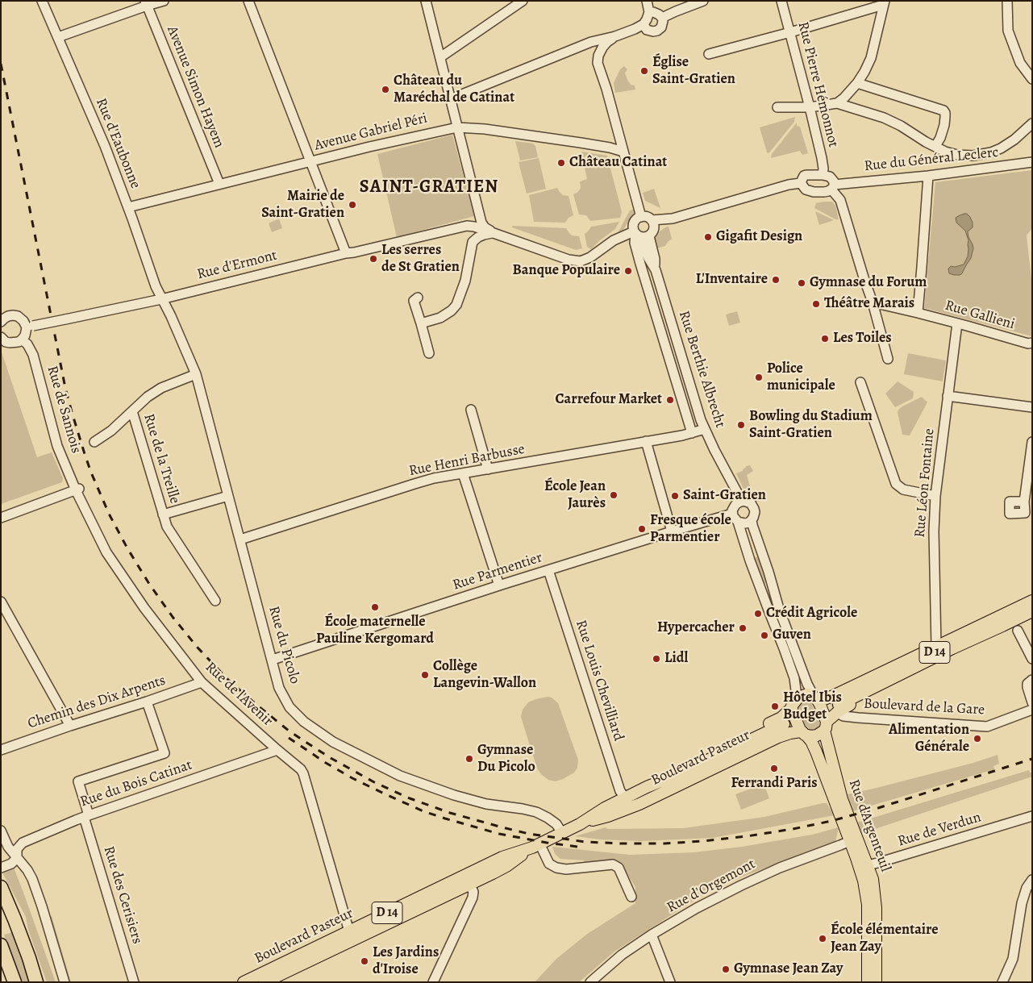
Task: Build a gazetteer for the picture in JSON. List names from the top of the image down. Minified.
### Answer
{"streets":{"main road":["D 14","Boulevard Pasteur","Rue d'Argenteuil"],"street":["Rue Pierre Hémonnot","Avenue Simon Hayem","Avenue Gabriel Péri","Rue d'Eaubonne","Rue du Général Leclerc","Rue d'Ermont","Rue Gallieni","Rue Berthie Albrecht","Rue de Sannois","Rue de la Treille","Rue Henri Barbusse","Rue Léon Fontaine","Rue Parmentier","Rue du Picolo","Rue Louis Chevilliard","Rue de l'Avenir","Chemin des Dix Arpents","Boulevard de la Gare","Rue du Bois Catinat","Rue de Verdun","Rue d'Orgemont","Rue des Cerisiers"]},"crossings":[["Avenue Simon Hayem","Avenue Gabriel Péri"],["Avenue Gabriel Péri","Rue d'Eaubonne"],["Rue d'Eaubonne","Rue d'Ermont"],["Rue d'Eaubonne","Rue du Picolo"],["Rue d'Ermont","Rue Berthie Albrecht"],["Rue d'Ermont","Rue du Picolo"],["Rue Gallieni","Rue Léon Fontaine"],["Rue Berthie Albrecht","Rue Henri Barbusse"],["Rue Berthie Albrecht","Rue Parmentier"],["Rue Berthie Albrecht","D 14"],["Rue Berthie Albrecht","Boulevard Pasteur"],["Rue Berthie Albrecht","Rue d'Argenteuil"],["Rue de Sannois","Rue de l'Avenir"],["Rue de la Treille","Rue du Picolo"],["Rue Henri Barbusse","Rue du Picolo"],["Rue Léon Fontaine","D 14"],["Rue Parmentier","Rue du Picolo"],["Rue Parmentier","Rue Louis Chevilliard"],["Rue du Picolo","Boulevard Pasteur"],["D 14","Boulevard de la Gare"],["D 14","Boulevard Pasteur"],["D 14","Rue d'Argenteuil"],["Rue Louis Chevilliard","Boulevard Pasteur"],["Rue de l'Avenir","Chemin des Dix Arpents"],["Rue de l'Avenir","Boulevard Pasteur"],["Rue de l'Avenir","Rue du Bois Catinat"],["Chemin des Dix Arpents","Rue des Cerisiers"],["Boulevard Pasteur","Rue d'Argenteuil"],["Rue du Bois Catinat","Rue des Cerisiers"],["Rue d'Argenteuil","Rue de Verdun"],["Rue d'Argenteuil","Rue d'Orgemont"]],"districts":["SAINT-GRATIEN"],"places":["Église Saint-Gratien","Château du Maréchal de Catinat","Château Catinat","Mairie de Saint-Gratien","Gigafit Design","Les serres de St Gratien","Banque Populaire","L'Inventaire","Gymnase du Forum","Théâtre Marais","Les Toiles","Police municipale","Carrefour Market","Bowling du Stadium Saint-Gratien","École Jean Jaurès","Saint-Gratien","Fresque école Parmentier","École maternelle Pauline Kergomard","Crédit Agricole","Hypercacher","Guven","Lidl","Collège Langevin-Wallon","Hôtel Ibis Budget","Alimentation Générale","Gymnase Du Picolo","Ferrandi Paris","École élémentaire Jean Zay","Les Jardins d'Iroise","Gymnase Jean Zay"]}
